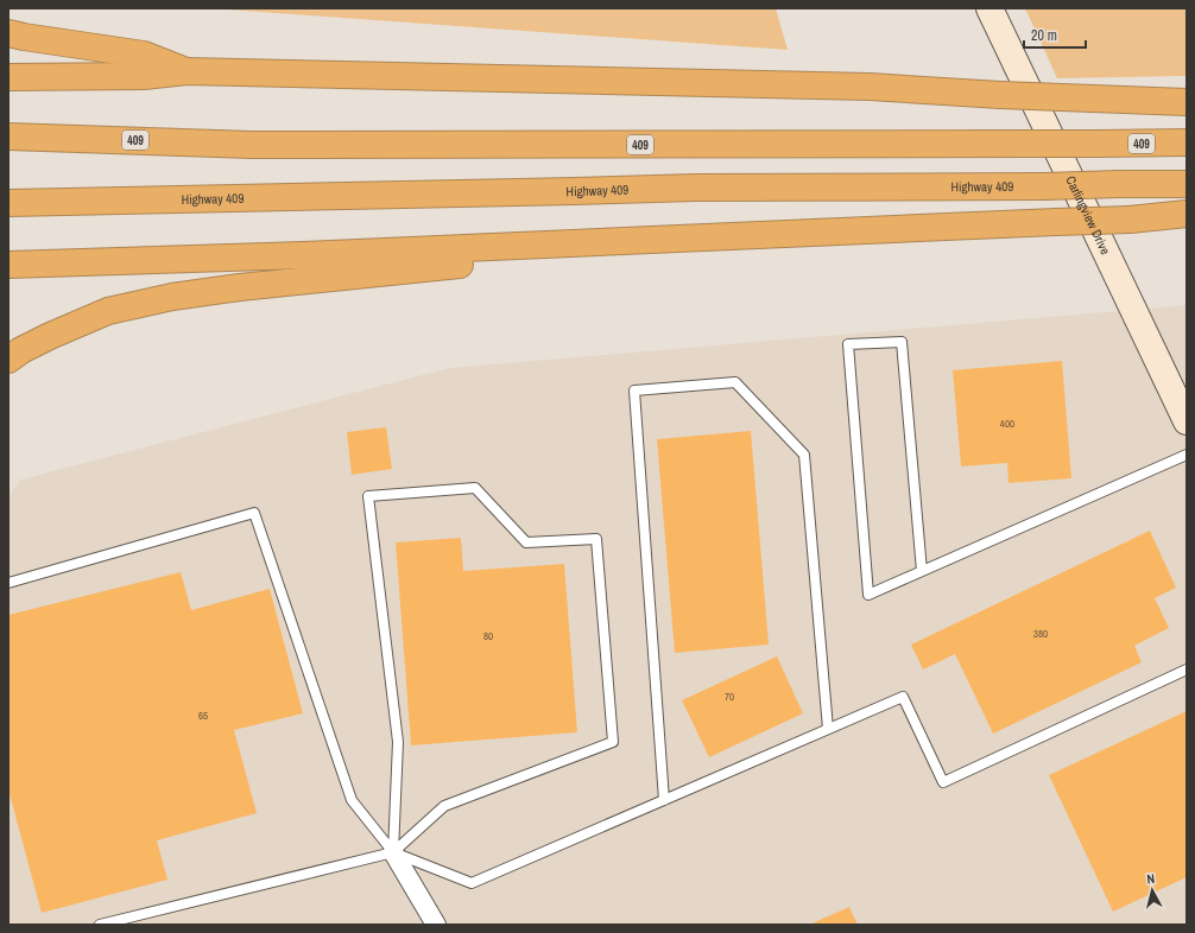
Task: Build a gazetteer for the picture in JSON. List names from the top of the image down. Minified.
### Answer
{"streets":{"highway":["409","Highway 409"],"main road":["Carlingview Drive"]},"house_numbers":["400","380","80","70","65"],"scale_bar":"20 m","north":"top"}
